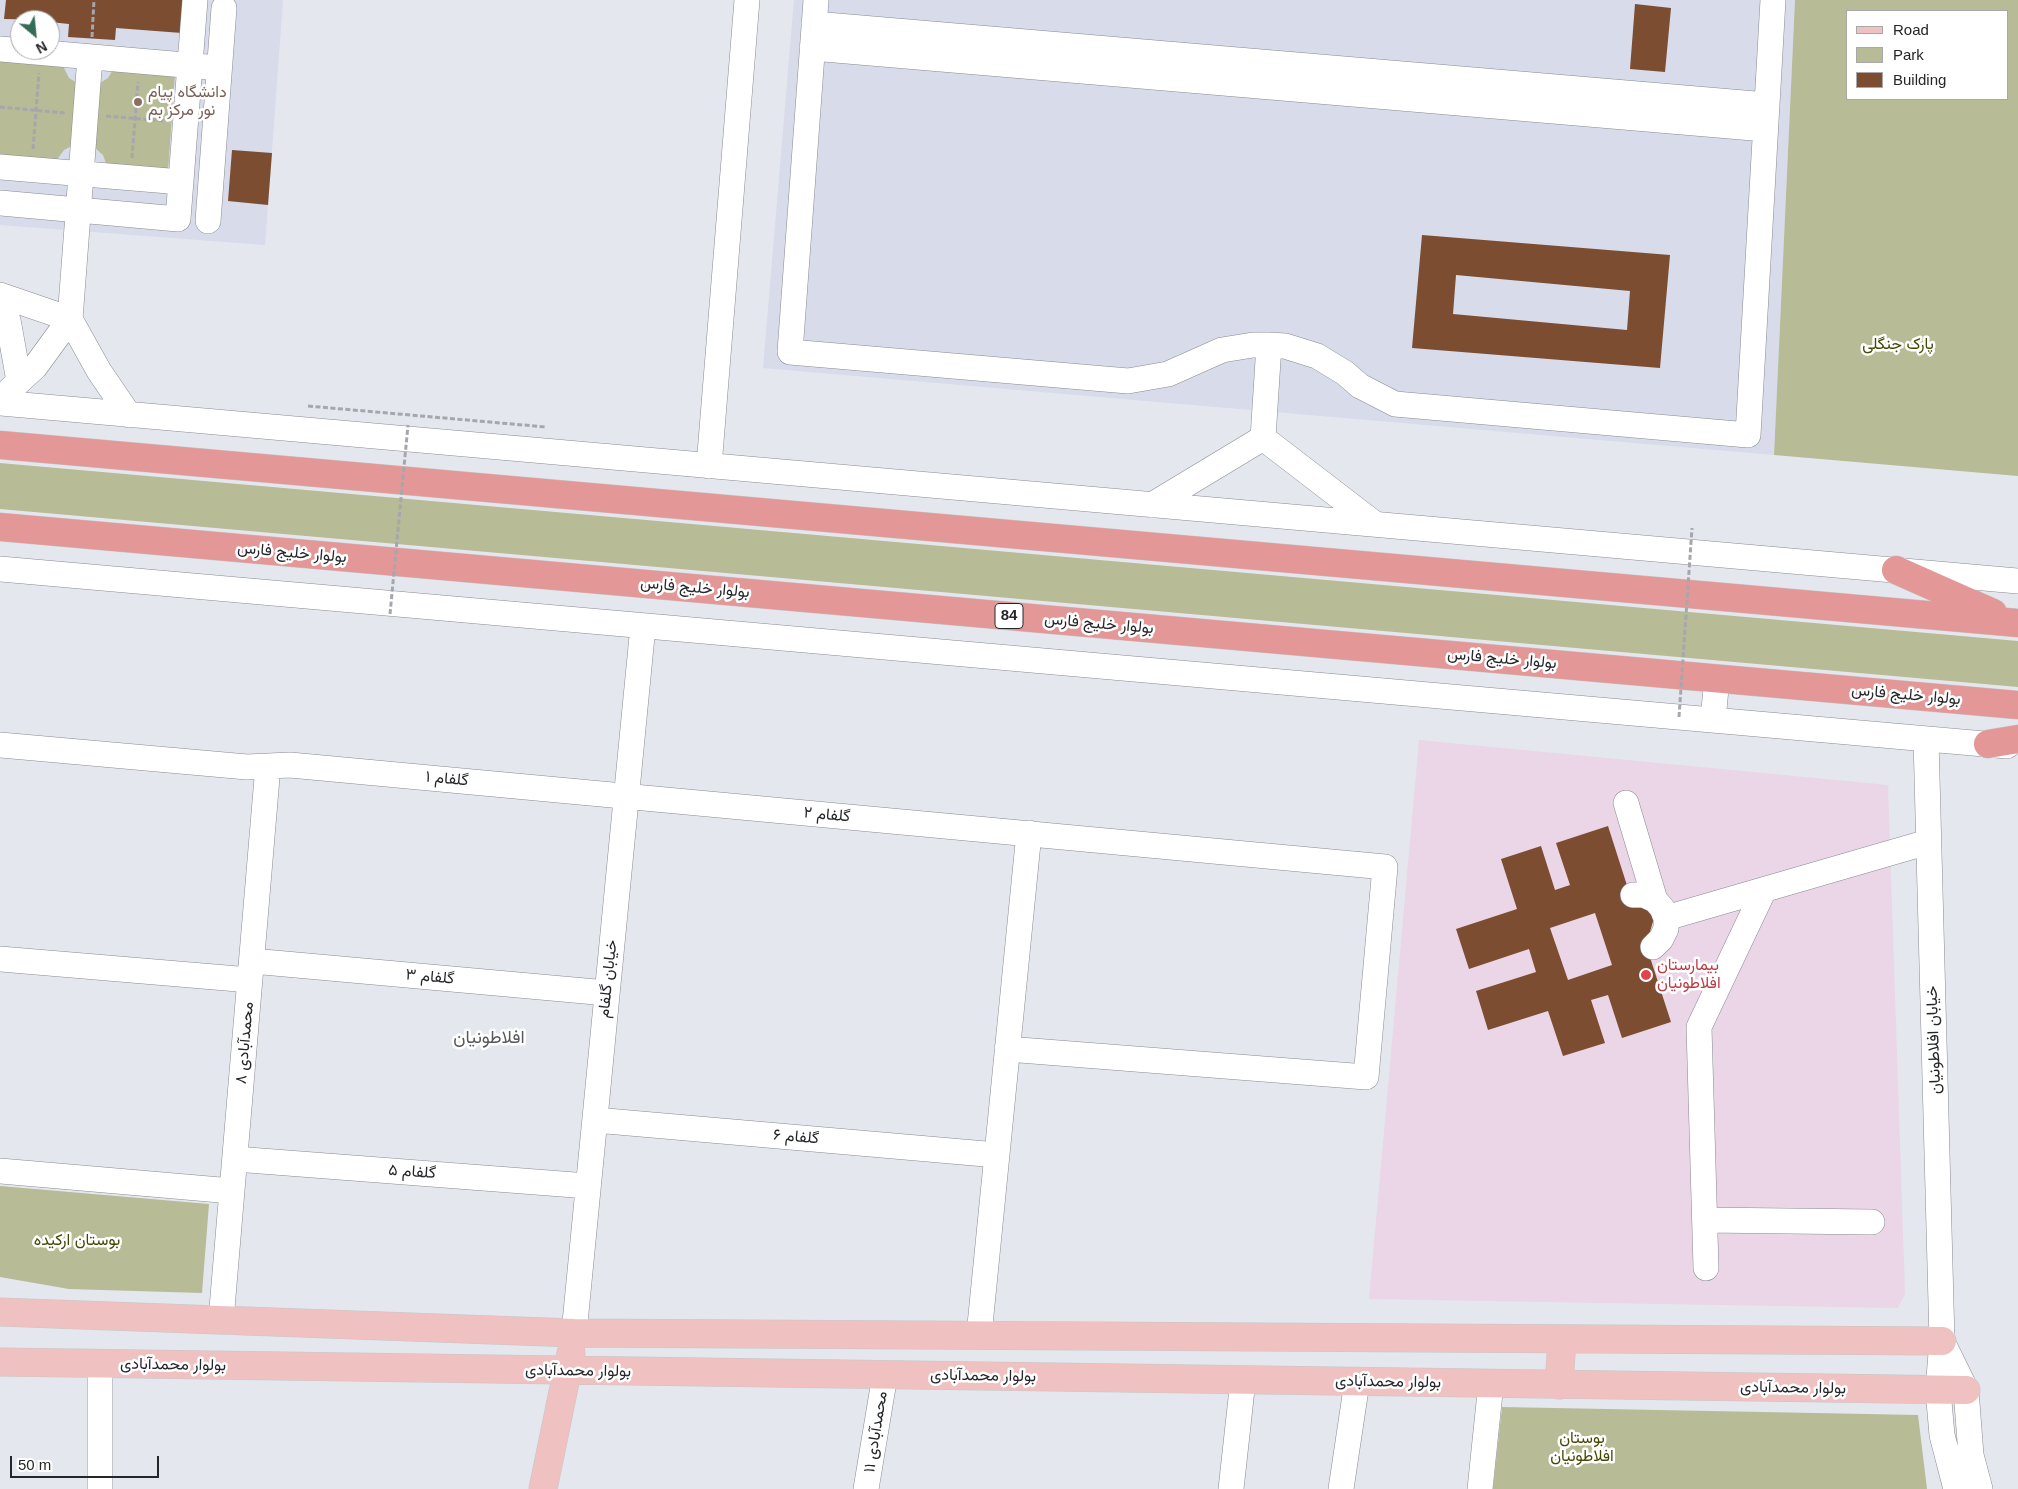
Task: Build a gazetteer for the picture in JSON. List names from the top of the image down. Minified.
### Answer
{"streets":{"highway":["بولوار خلیج فارس","84"],"main road":["بولوار محمدآبادی"],"street":["گلفام ۱","گلفام ۲","گلفام ۳","خیابان گلفام","خیابان افلاطونیان","محمدآبادی ۸","گلفام ۶","گلفام ۵","محمدآبادی ۱۱"]},"crossings":[["گلفام ۱","گلفام ۲"],["گلفام ۱","خیابان گلفام"],["گلفام ۱","محمدآبادی ۸"],["گلفام ۲","خیابان گلفام"],["گلفام ۳","خیابان گلفام"],["گلفام ۳","محمدآبادی ۸"],["خیابان گلفام","گلفام ۶"],["خیابان گلفام","گلفام ۵"],["خیابان افلاطونیان","بولوار محمدآبادی"],["محمدآبادی ۸","گلفام ۵"],["بولوار محمدآبادی","محمدآبادی ۱۱"]],"districts":["افلاطونیان"],"parks":["پارک جنگلی","بوستان ارکیده","بوستان افلاطونیان"],"places":["دانشگاه پیام نور مرکز بم","بیمارستان افلاطونیان"],"legend":["Road","Park","Building"],"scale_bar":"50 m","north":"bottom right"}
